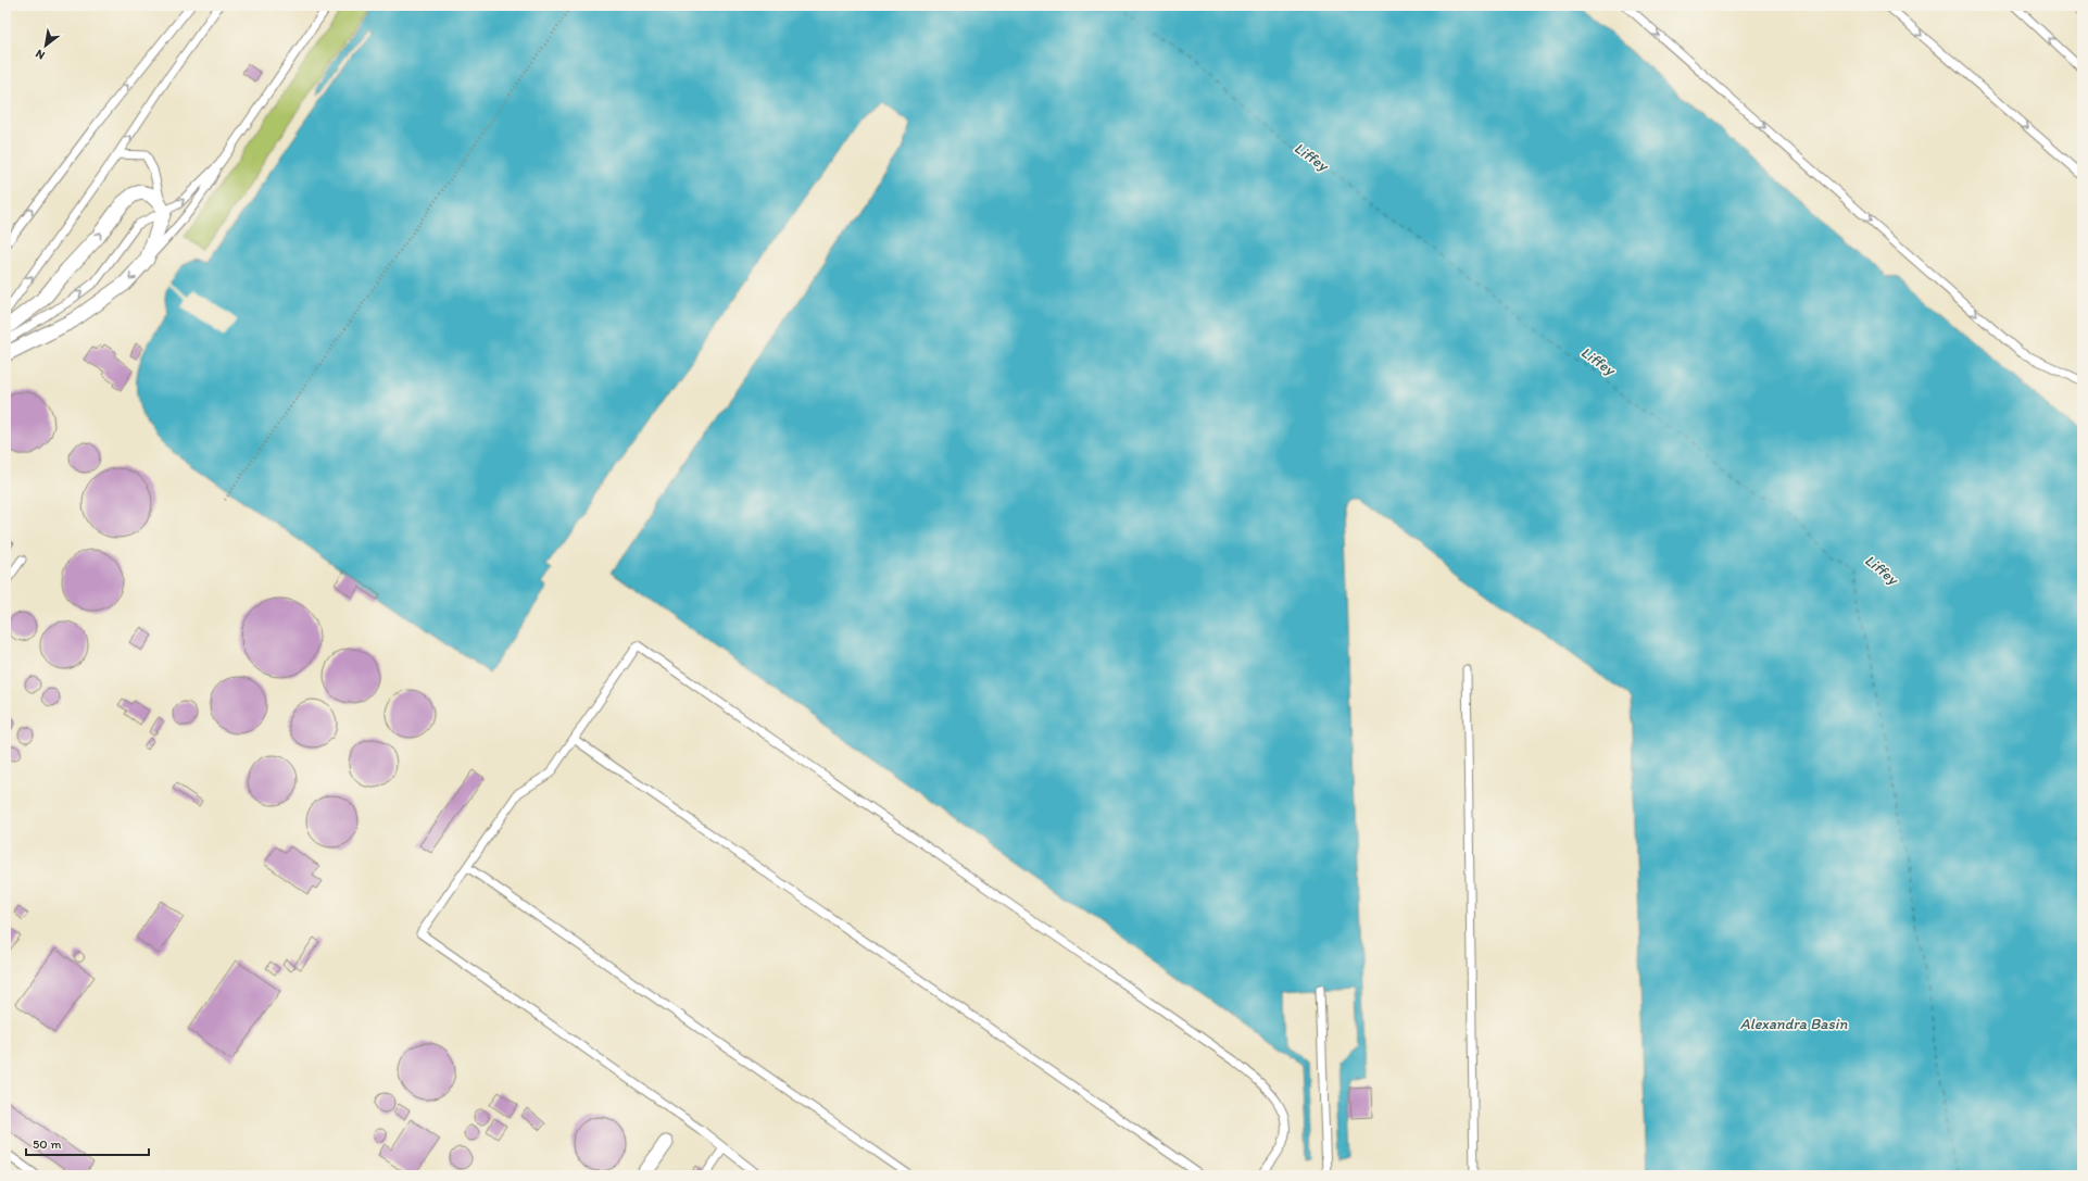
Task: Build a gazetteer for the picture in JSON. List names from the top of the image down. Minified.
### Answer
{"water":["Liffey","Alexandra Basin"],"scale_bar":"50 m","north":"bottom left"}
